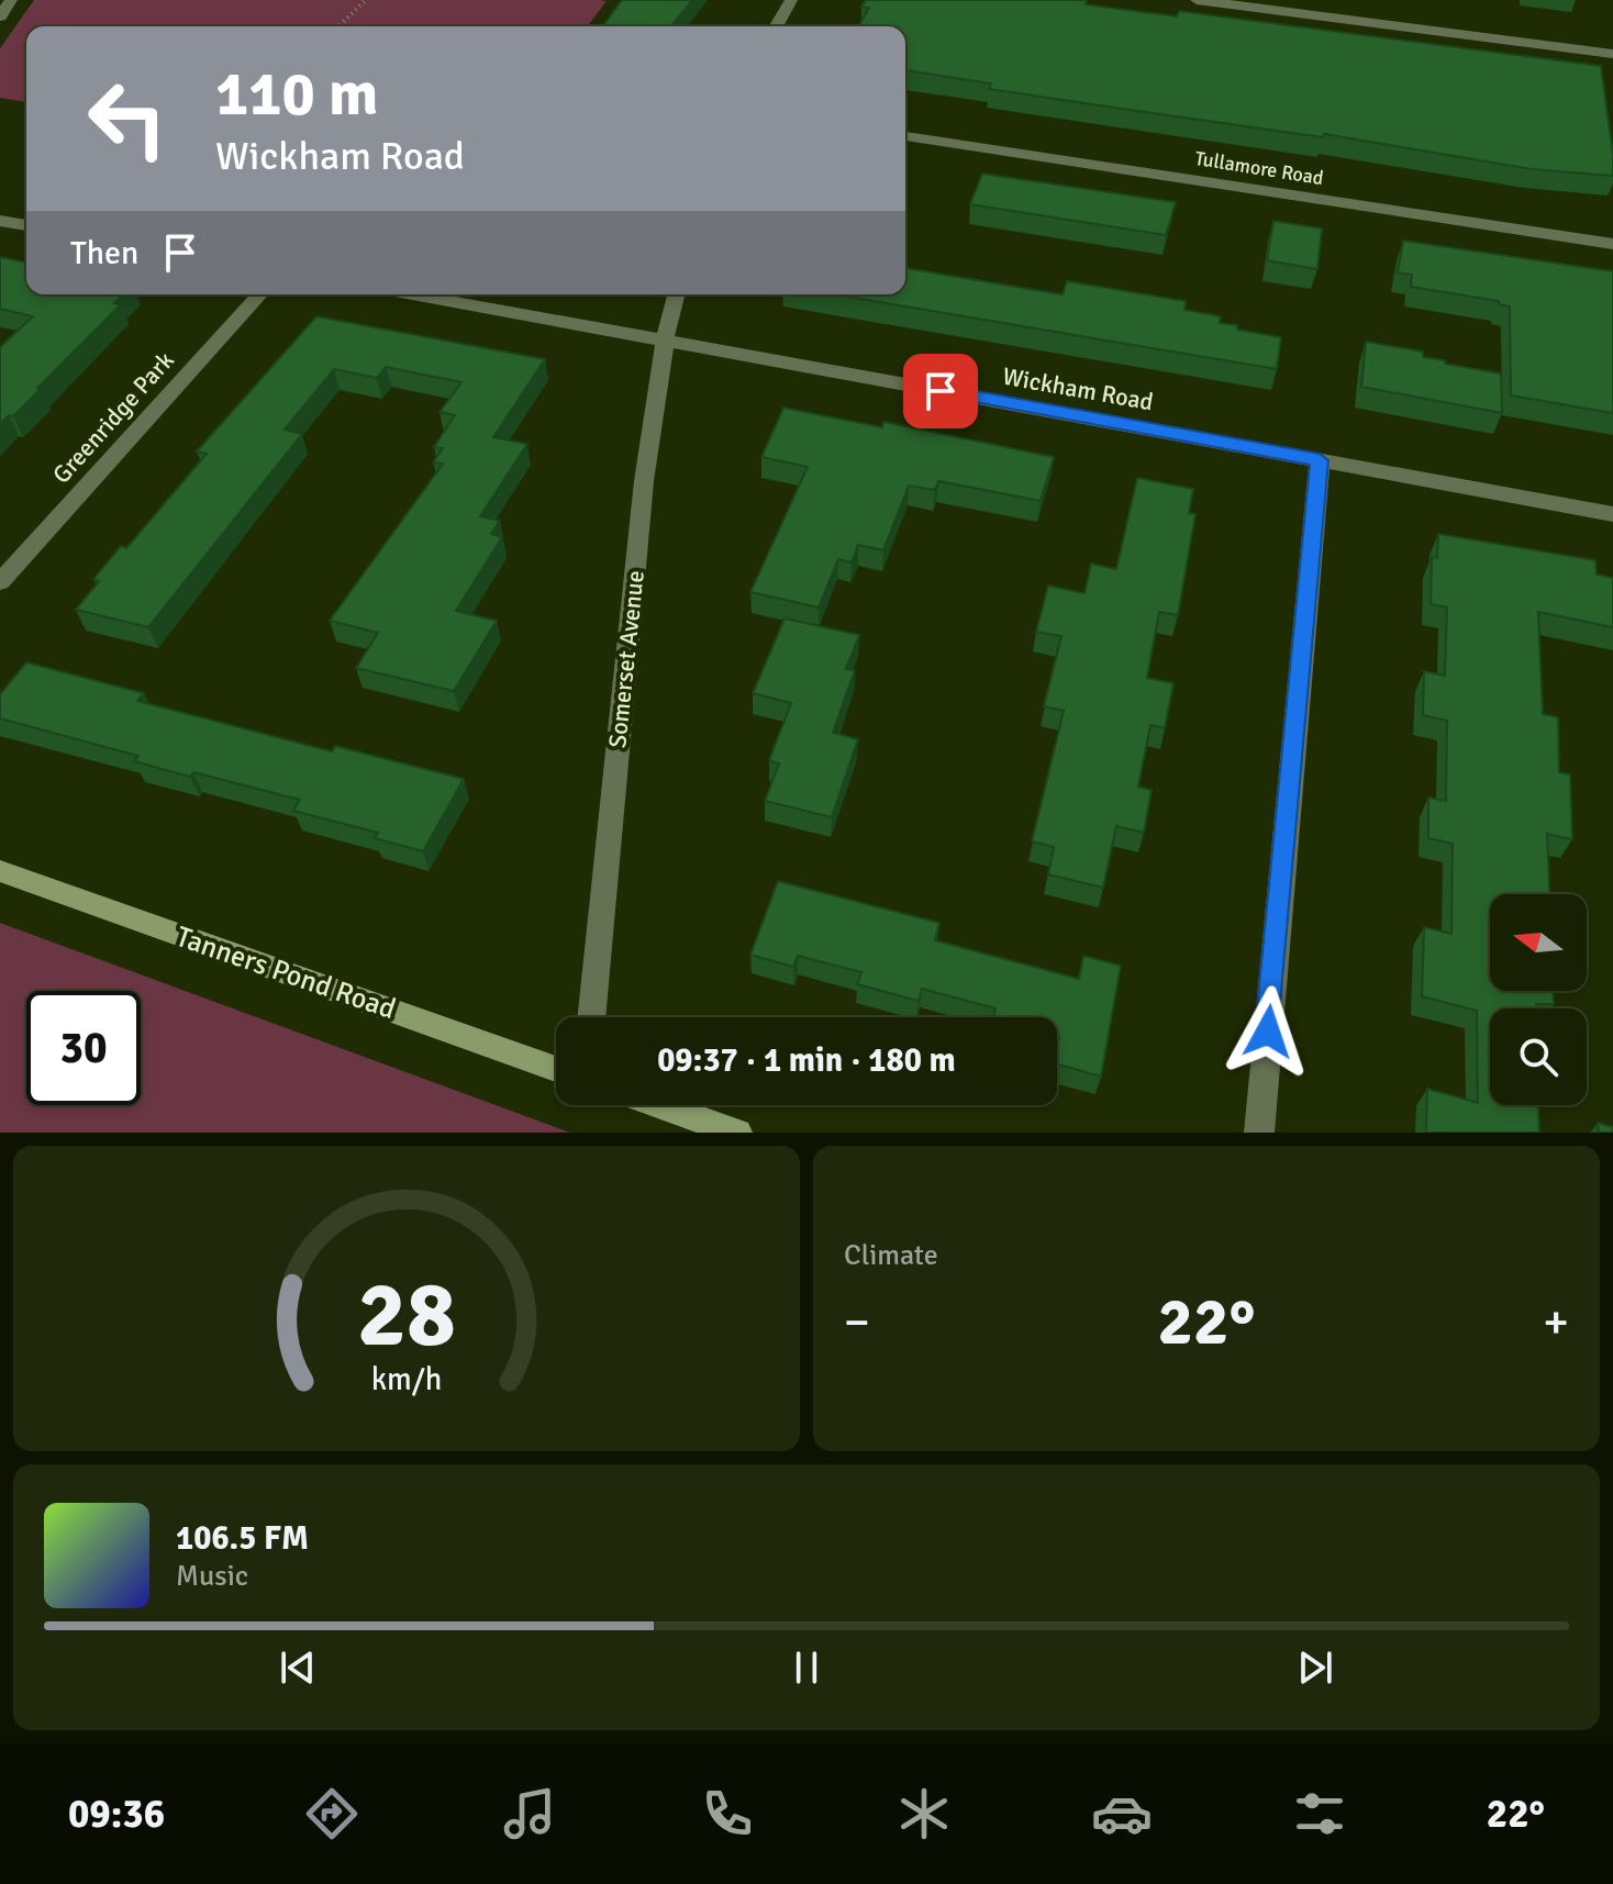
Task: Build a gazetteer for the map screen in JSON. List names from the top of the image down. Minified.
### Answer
{"streets":{"street":["Tullamore Road","Wickham Road","Greenridge Park","Somerset Avenue","Tanners Pond Road"]},"crossings":[["Wickham Road","Somerset Avenue"]],"north":"left","page":{"turn":["110 m","Wickham Road"],"then":"Then","limit":"30","trip":"09:37 · 1 min · 180 m","tile":"Climate","heat":["−","22°","+"],"song":["106.5 FM","Music"],"tabs":["09:36","22°"],"gauge":["28","km/h"]}}
